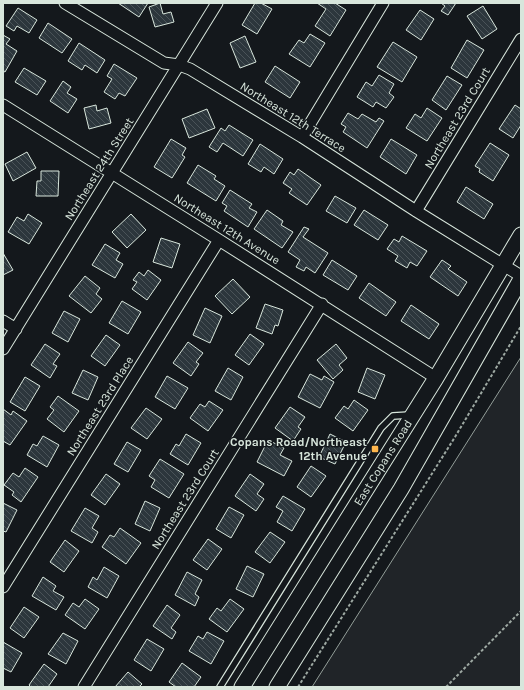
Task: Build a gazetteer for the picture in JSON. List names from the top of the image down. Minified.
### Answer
{"streets":{"main road":["East Copans Road"],"street":["Northeast 12th Terrace","Northeast 23rd Court","Northeast 24th Street","Northeast 12th Avenue","Northeast 23rd Place"]},"crossings":[["Northeast 12th Terrace","Northeast 23rd Court"],["Northeast 12th Terrace","Northeast 24th Street"],["Northeast 12th Terrace","East Copans Road"],["Northeast 23rd Court","Northeast 12th Avenue"],["Northeast 24th Street","Northeast 12th Avenue"],["Northeast 12th Avenue","Northeast 23rd Place"],["Northeast 12th Avenue","East Copans Road"]],"places":{"transit":["Copans Road/Northeast 12th Avenue"]}}
